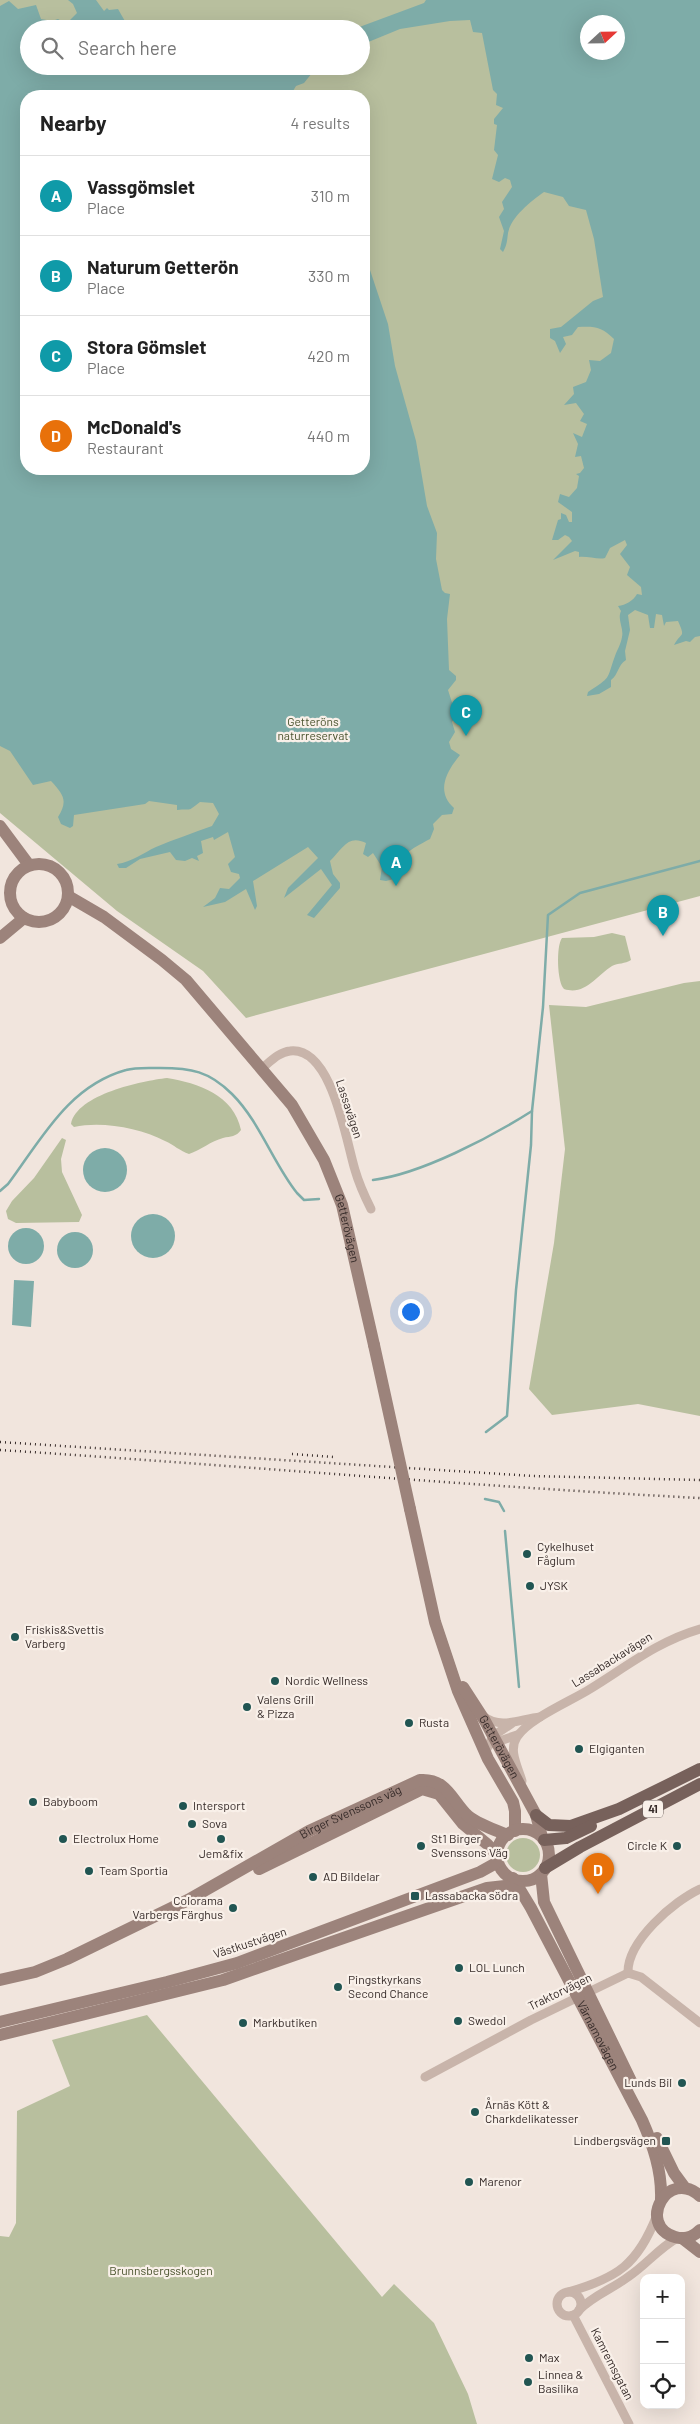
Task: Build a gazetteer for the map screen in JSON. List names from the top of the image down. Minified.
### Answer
{"streets":{"main road":["41"],"street":["Lassavägen","Getterövägen","Lassabackavägen","Birger Svenssons väg","Västkustvägen","Traktorvägen","Värnamovägen","Kamremsgatan"]},"crossings":[["Lassavägen","Getterövägen"],["Getterövägen","41"],["Getterövägen","Birger Svenssons väg"],["Getterövägen","Västkustvägen"],["Getterövägen","Värnamovägen"],["41","Birger Svenssons väg"],["41","Västkustvägen"],["41","Värnamovägen"],["Birger Svenssons väg","Västkustvägen"],["Birger Svenssons väg","Värnamovägen"],["Västkustvägen","Värnamovägen"],["Traktorvägen","Värnamovägen"]],"parks":["Getteröns naturreservat","Brunnsbergsskogen"],"places":{"other":["Cykelhuset Fåglum","JYSK","Friskis&Svettis Varberg","Nordic Wellness","Valens Grill & Pizza","Rusta","Elgiganten","Babyboom","Intersport","Sova","Electrolux Home","Jem&fix","St1 Birger Svenssons Väg","Circle K","Team Sportia","AD Bildelar","Colorama Varbergs Färghus","LOL Lunch","Pingstkyrkans Second Chance","Swedol","Markbutiken","Lunds Bil","Årnäs Kött & Charkdelikatesser","Marenor","Max","Linnea & Basilika"],"transit":["Lassabacka södra","Lindbergsvägen"]},"north":"right","page":{"search":"Search here","heading":["Nearby","4 results"],"list":[{"mark":"A","name":"Vassgömslet","note":"Place","value":"310 m"},{"mark":"B","name":"Naturum Getterön","note":"Place","value":"330 m"},{"mark":"C","name":"Stora Gömslet","note":"Place","value":"420 m"},{"mark":"D","name":"McDonald's","note":"Restaurant","value":"440 m"}],"pins":["C","A","B","D"],"map_buttons":["+","−"]}}
